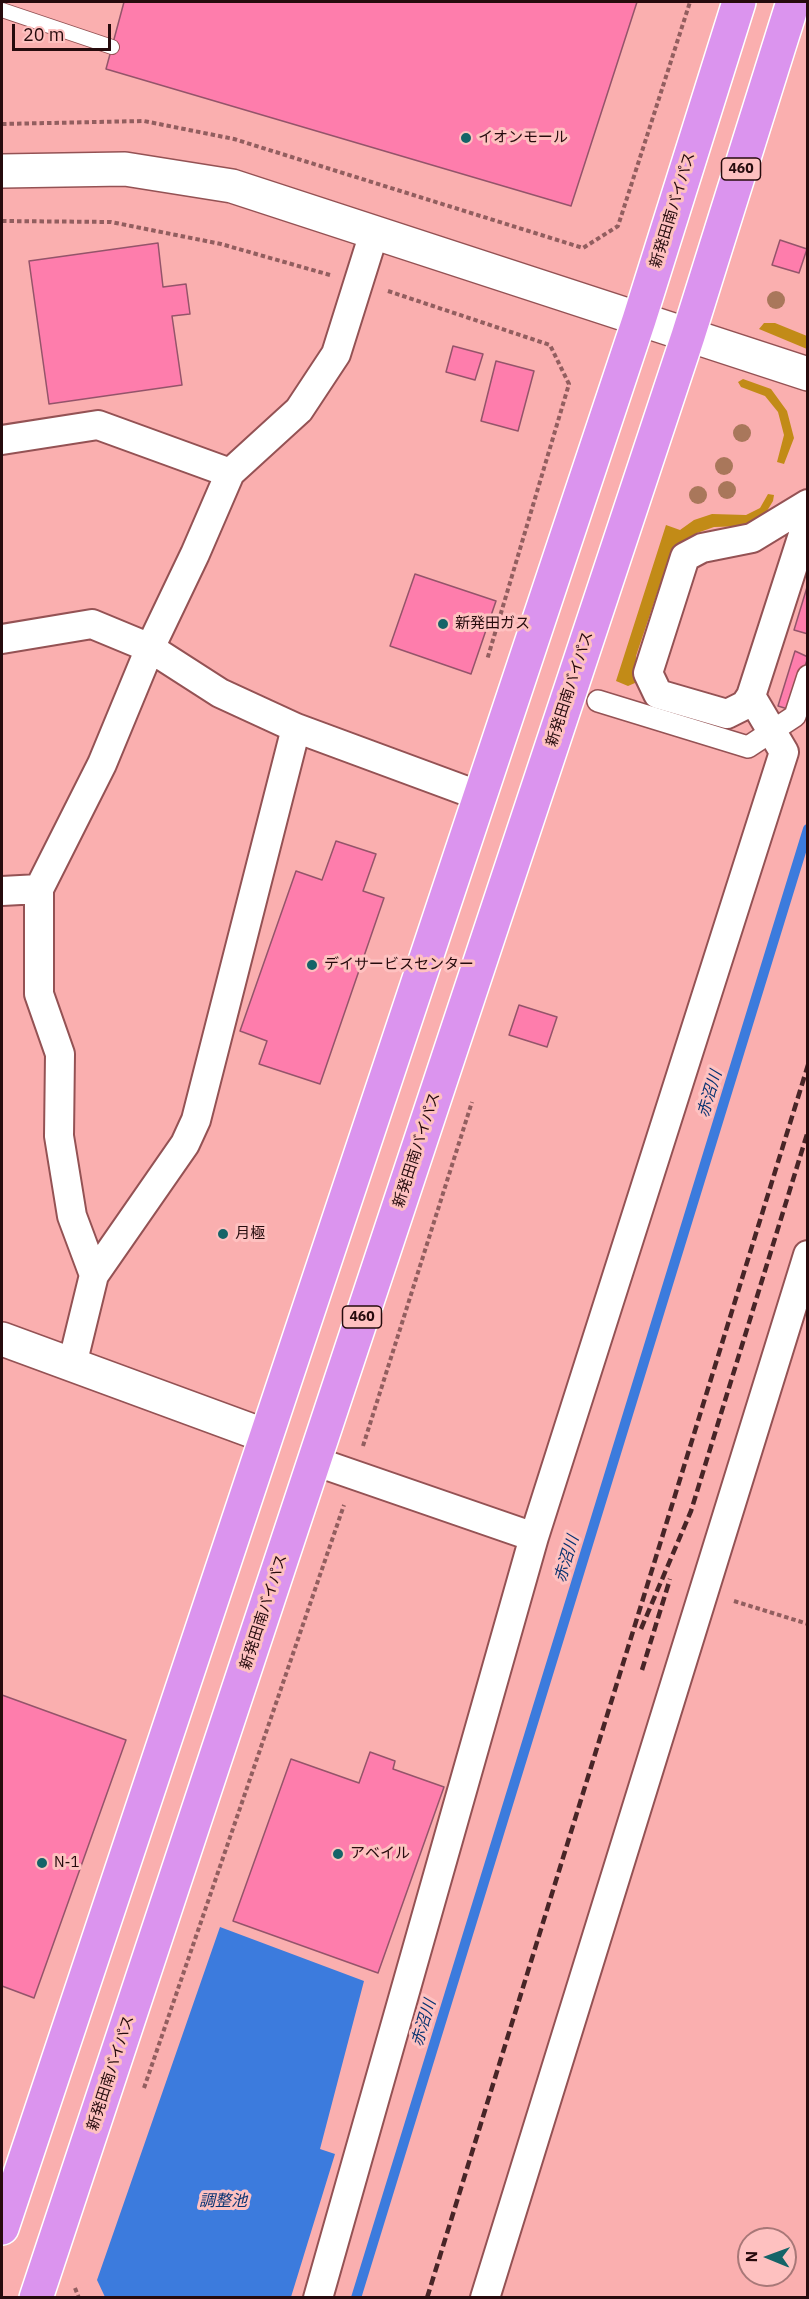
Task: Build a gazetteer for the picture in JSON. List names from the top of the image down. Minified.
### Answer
{"streets":{"highway":["460","新発田南バイパス"]},"water":["赤沼川","調整池"],"places":["イオンモール","新発田ガス","デイサービスセンター","月極","アベイル","N-1"],"scale_bar":"20 m","north":"left"}
